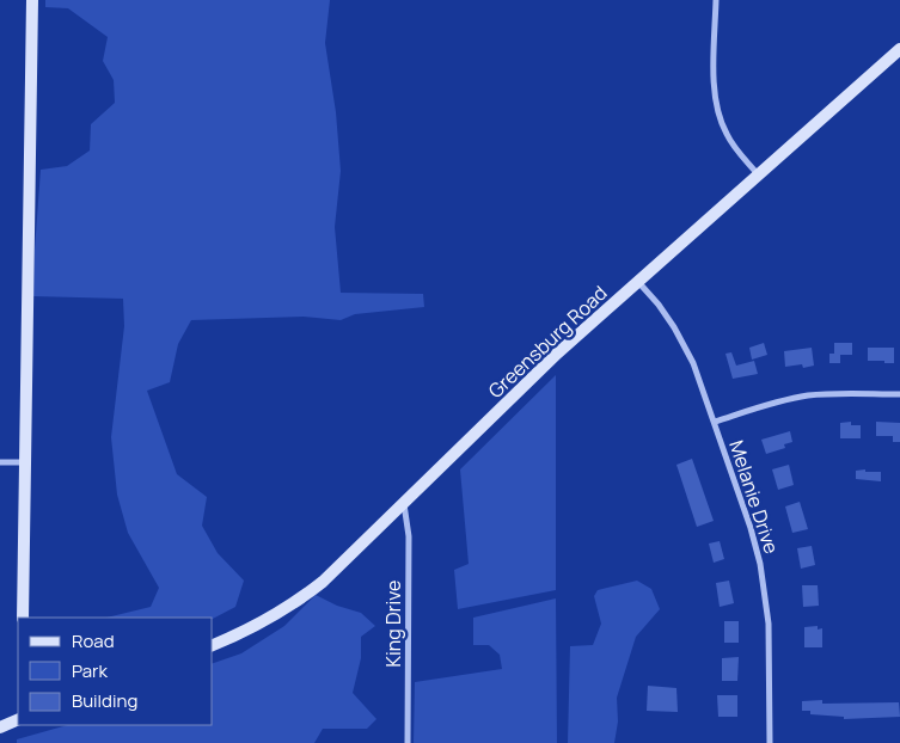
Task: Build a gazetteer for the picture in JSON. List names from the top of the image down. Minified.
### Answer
{"streets":{"main road":["Greensburg Road"],"street":["Melanie Drive","King Drive"]},"crossings":[["Greensburg Road","Melanie Drive"],["Greensburg Road","King Drive"]],"legend":["Road","Park","Building"]}
